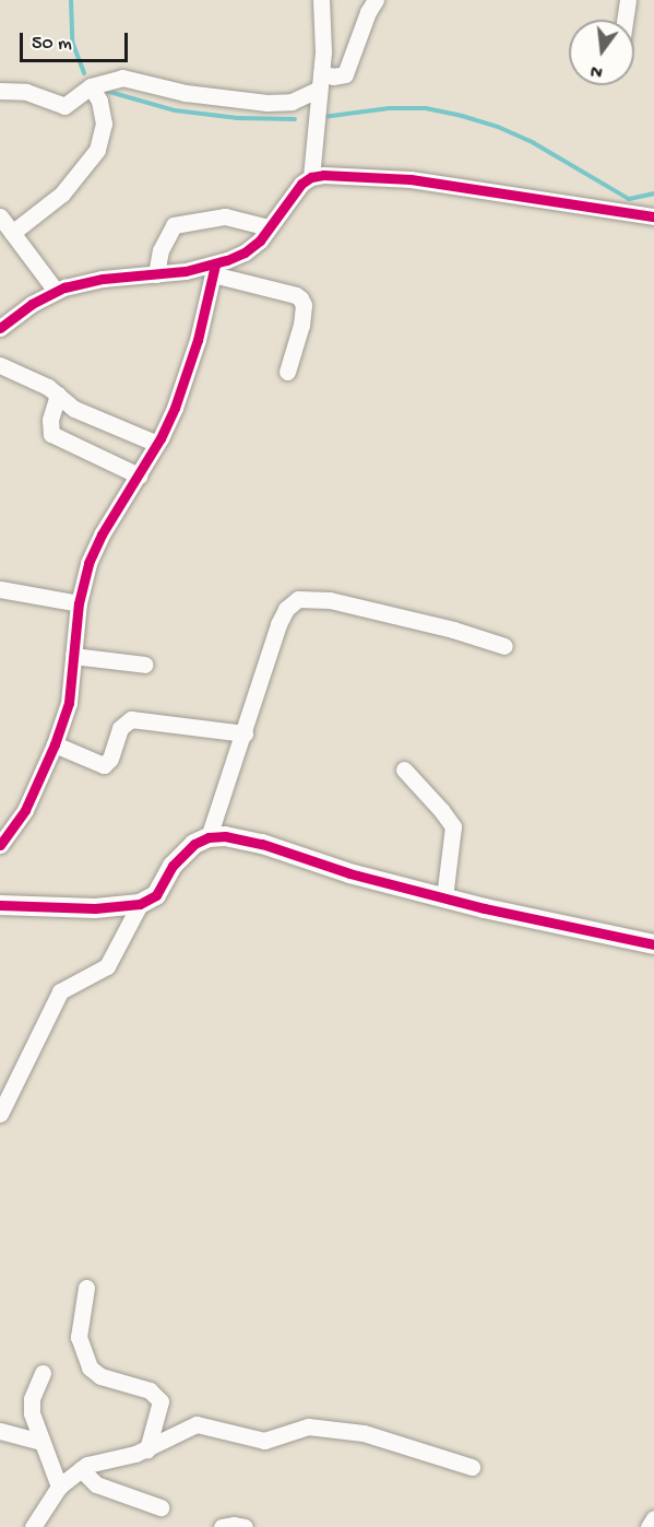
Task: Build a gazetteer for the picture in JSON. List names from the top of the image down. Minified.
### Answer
{"scale_bar":"50 m","north":"bottom"}
